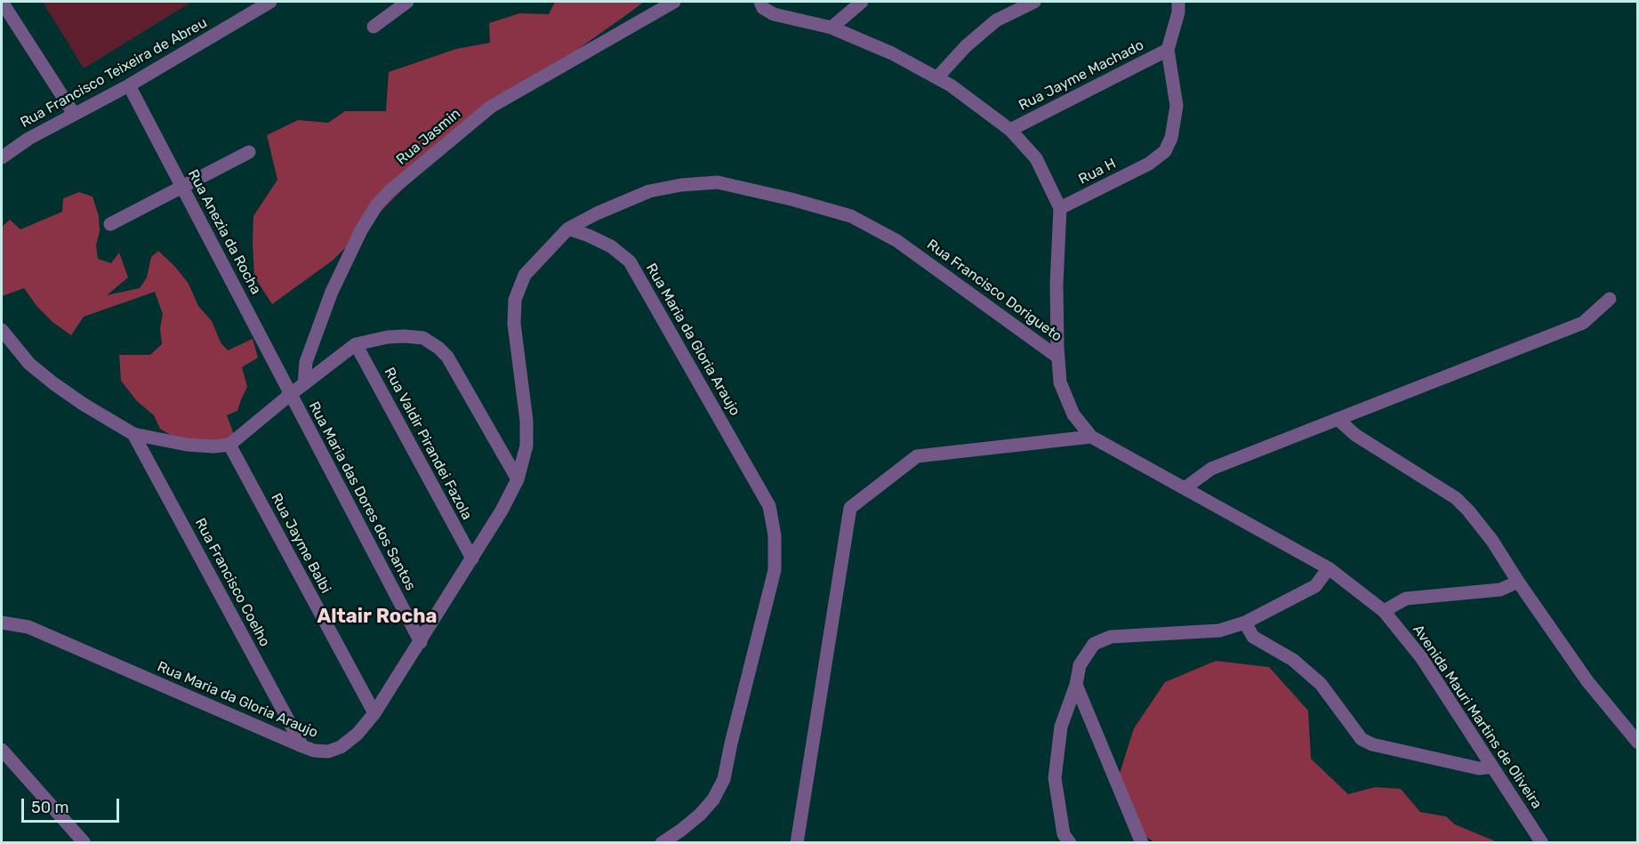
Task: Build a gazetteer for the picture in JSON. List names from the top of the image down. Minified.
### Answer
{"streets":{"street":["Rua Francisco Teixeira de Abreu","Rua Jayme Machado","Rua Jasmin","Rua H","Rua Anezia da Rocha","Rua Francisco Dorigueto","Rua Maria da Gloria Araujo","Rua Valdir Pirandei Fazola","Rua Maria das Dores dos Santos","Rua Jayme Balbi","Rua Francisco Coelho","Avenida Mauri Martins de Oliveira"]},"crossings":[["Rua Francisco Teixeira de Abreu","Rua Anezia da Rocha"],["Rua Jayme Machado","Rua H"],["Rua Anezia da Rocha","Rua Maria das Dores dos Santos"],["Rua Francisco Dorigueto","Rua Maria da Gloria Araujo"],["Rua Francisco Dorigueto","Avenida Mauri Martins de Oliveira"],["Rua Maria da Gloria Araujo","Rua Valdir Pirandei Fazola"],["Rua Maria da Gloria Araujo","Rua Maria das Dores dos Santos"],["Rua Maria da Gloria Araujo","Rua Jayme Balbi"],["Rua Maria da Gloria Araujo","Rua Francisco Coelho"]],"districts":["Altair Rocha"],"scale_bar":"50 m"}
